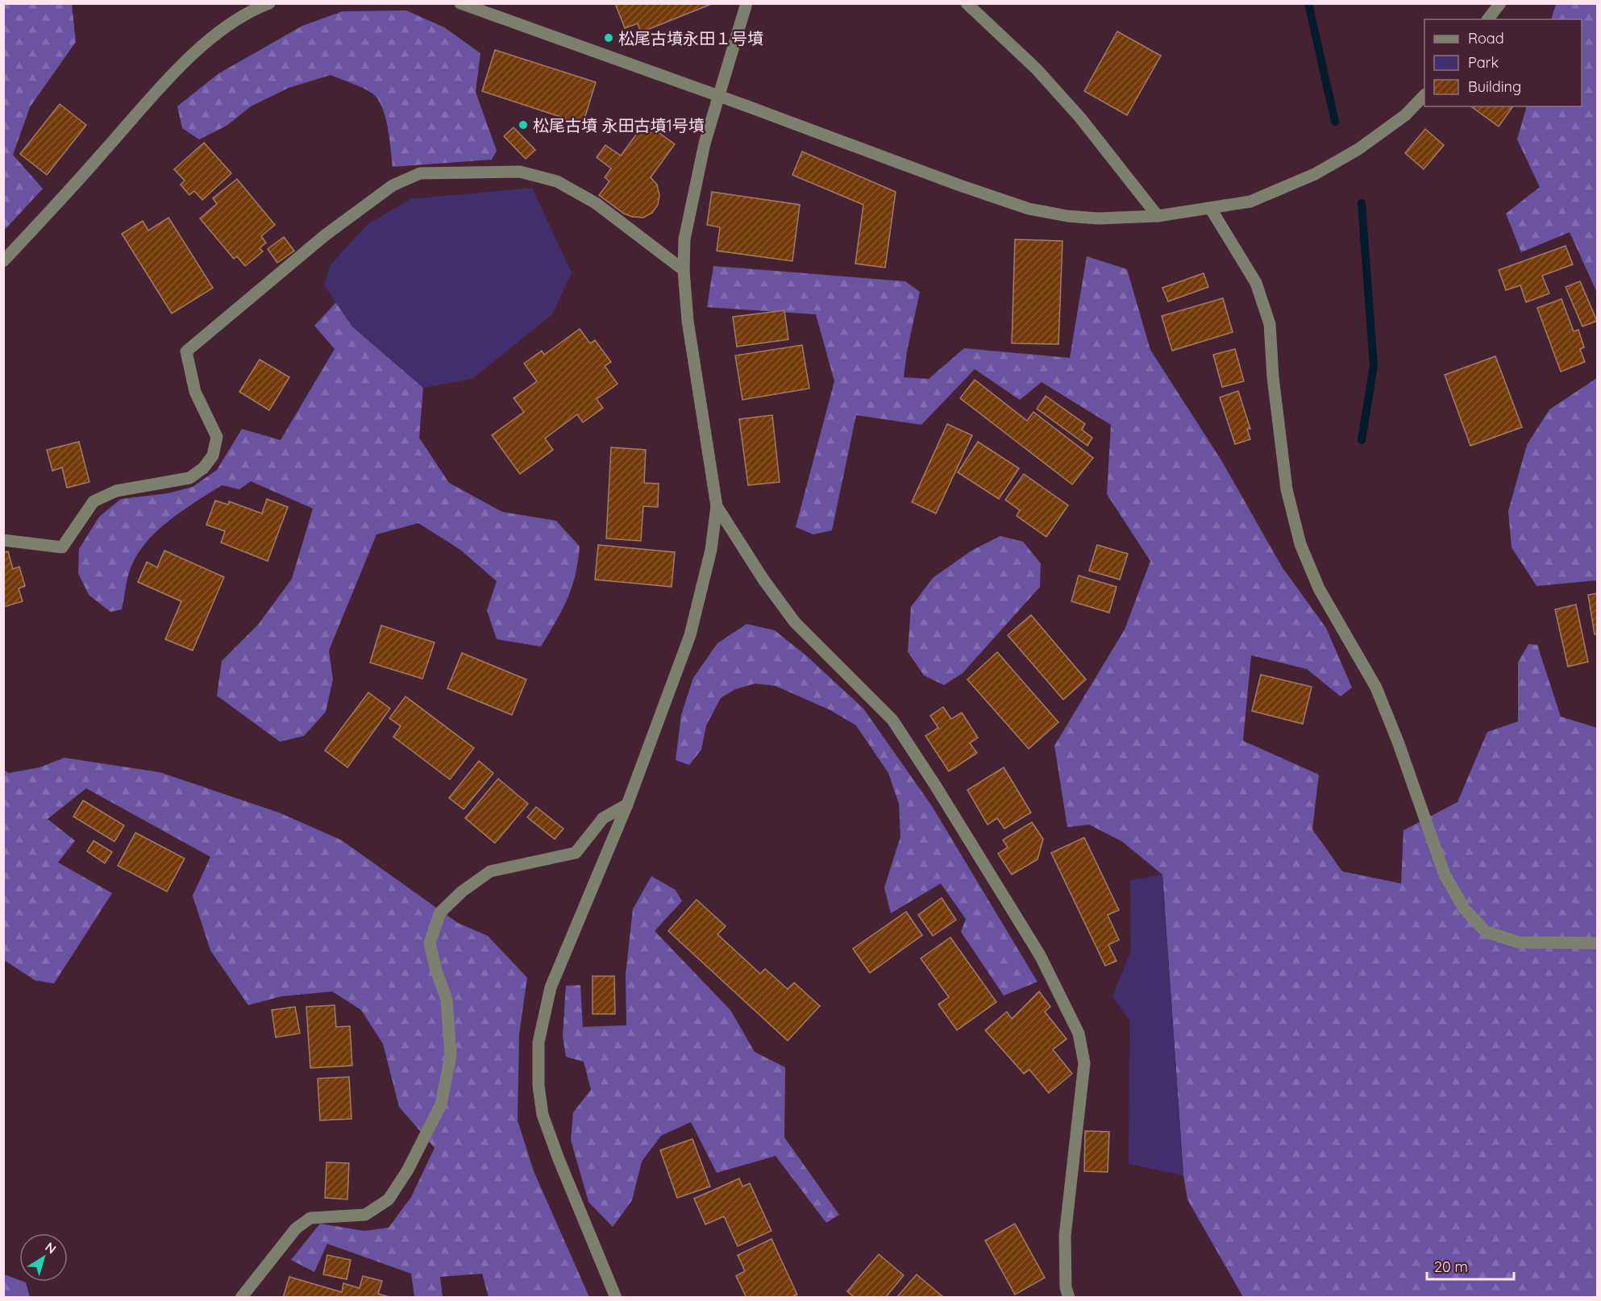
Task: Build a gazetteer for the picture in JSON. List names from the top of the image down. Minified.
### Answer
{"places":["松尾古墳永田１号墳","松尾古墳 永田古墳1号墳"],"legend":["Road","Park","Building"],"scale_bar":"20 m","north":"top right"}
